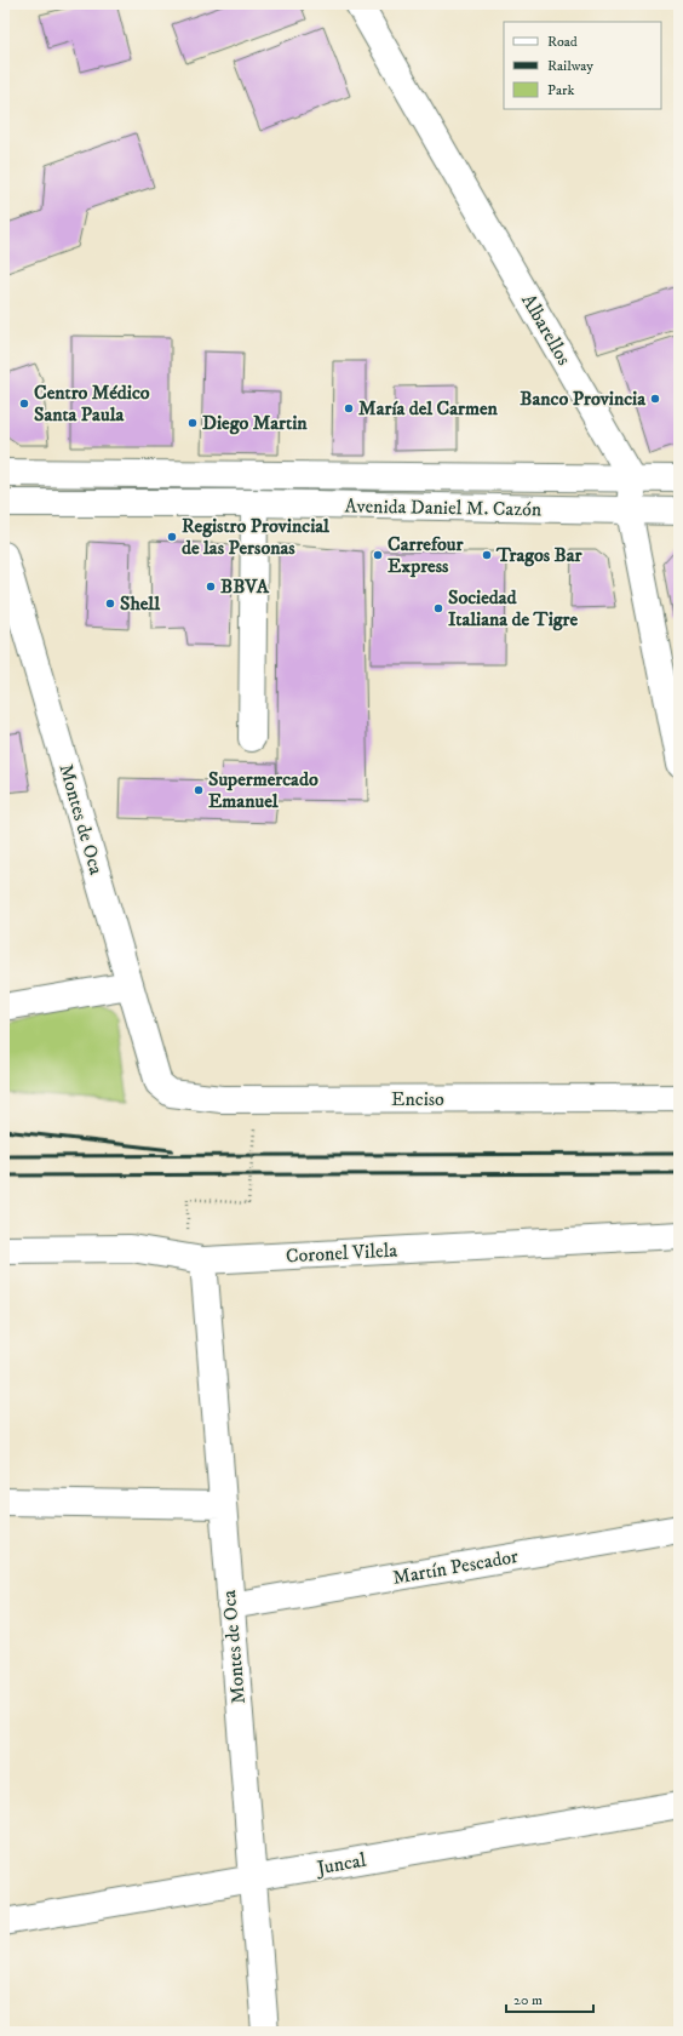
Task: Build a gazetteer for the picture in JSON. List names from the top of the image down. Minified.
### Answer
{"streets":{"street":["Albarellos","Avenida Daniel M. Cazón","Montes de Oca","Enciso","Coronel Vilela","Martín Pescador","Juncal"]},"crossings":[["Albarellos","Avenida Daniel M. Cazón"],["Montes de Oca","Enciso"],["Montes de Oca","Coronel Vilela"],["Montes de Oca","Martín Pescador"],["Montes de Oca","Juncal"]],"places":["Banco Provincia","Centro Médico Santa Paula","María del Carmen","Diego Martin","Registro Provincial de las Personas","Carrefour Express","Tragos Bar","BBVA","Shell","Sociedad Italiana de Tigre","Supermercado Emanuel"],"legend":["Road","Railway","Park"],"scale_bar":"20 m"}
